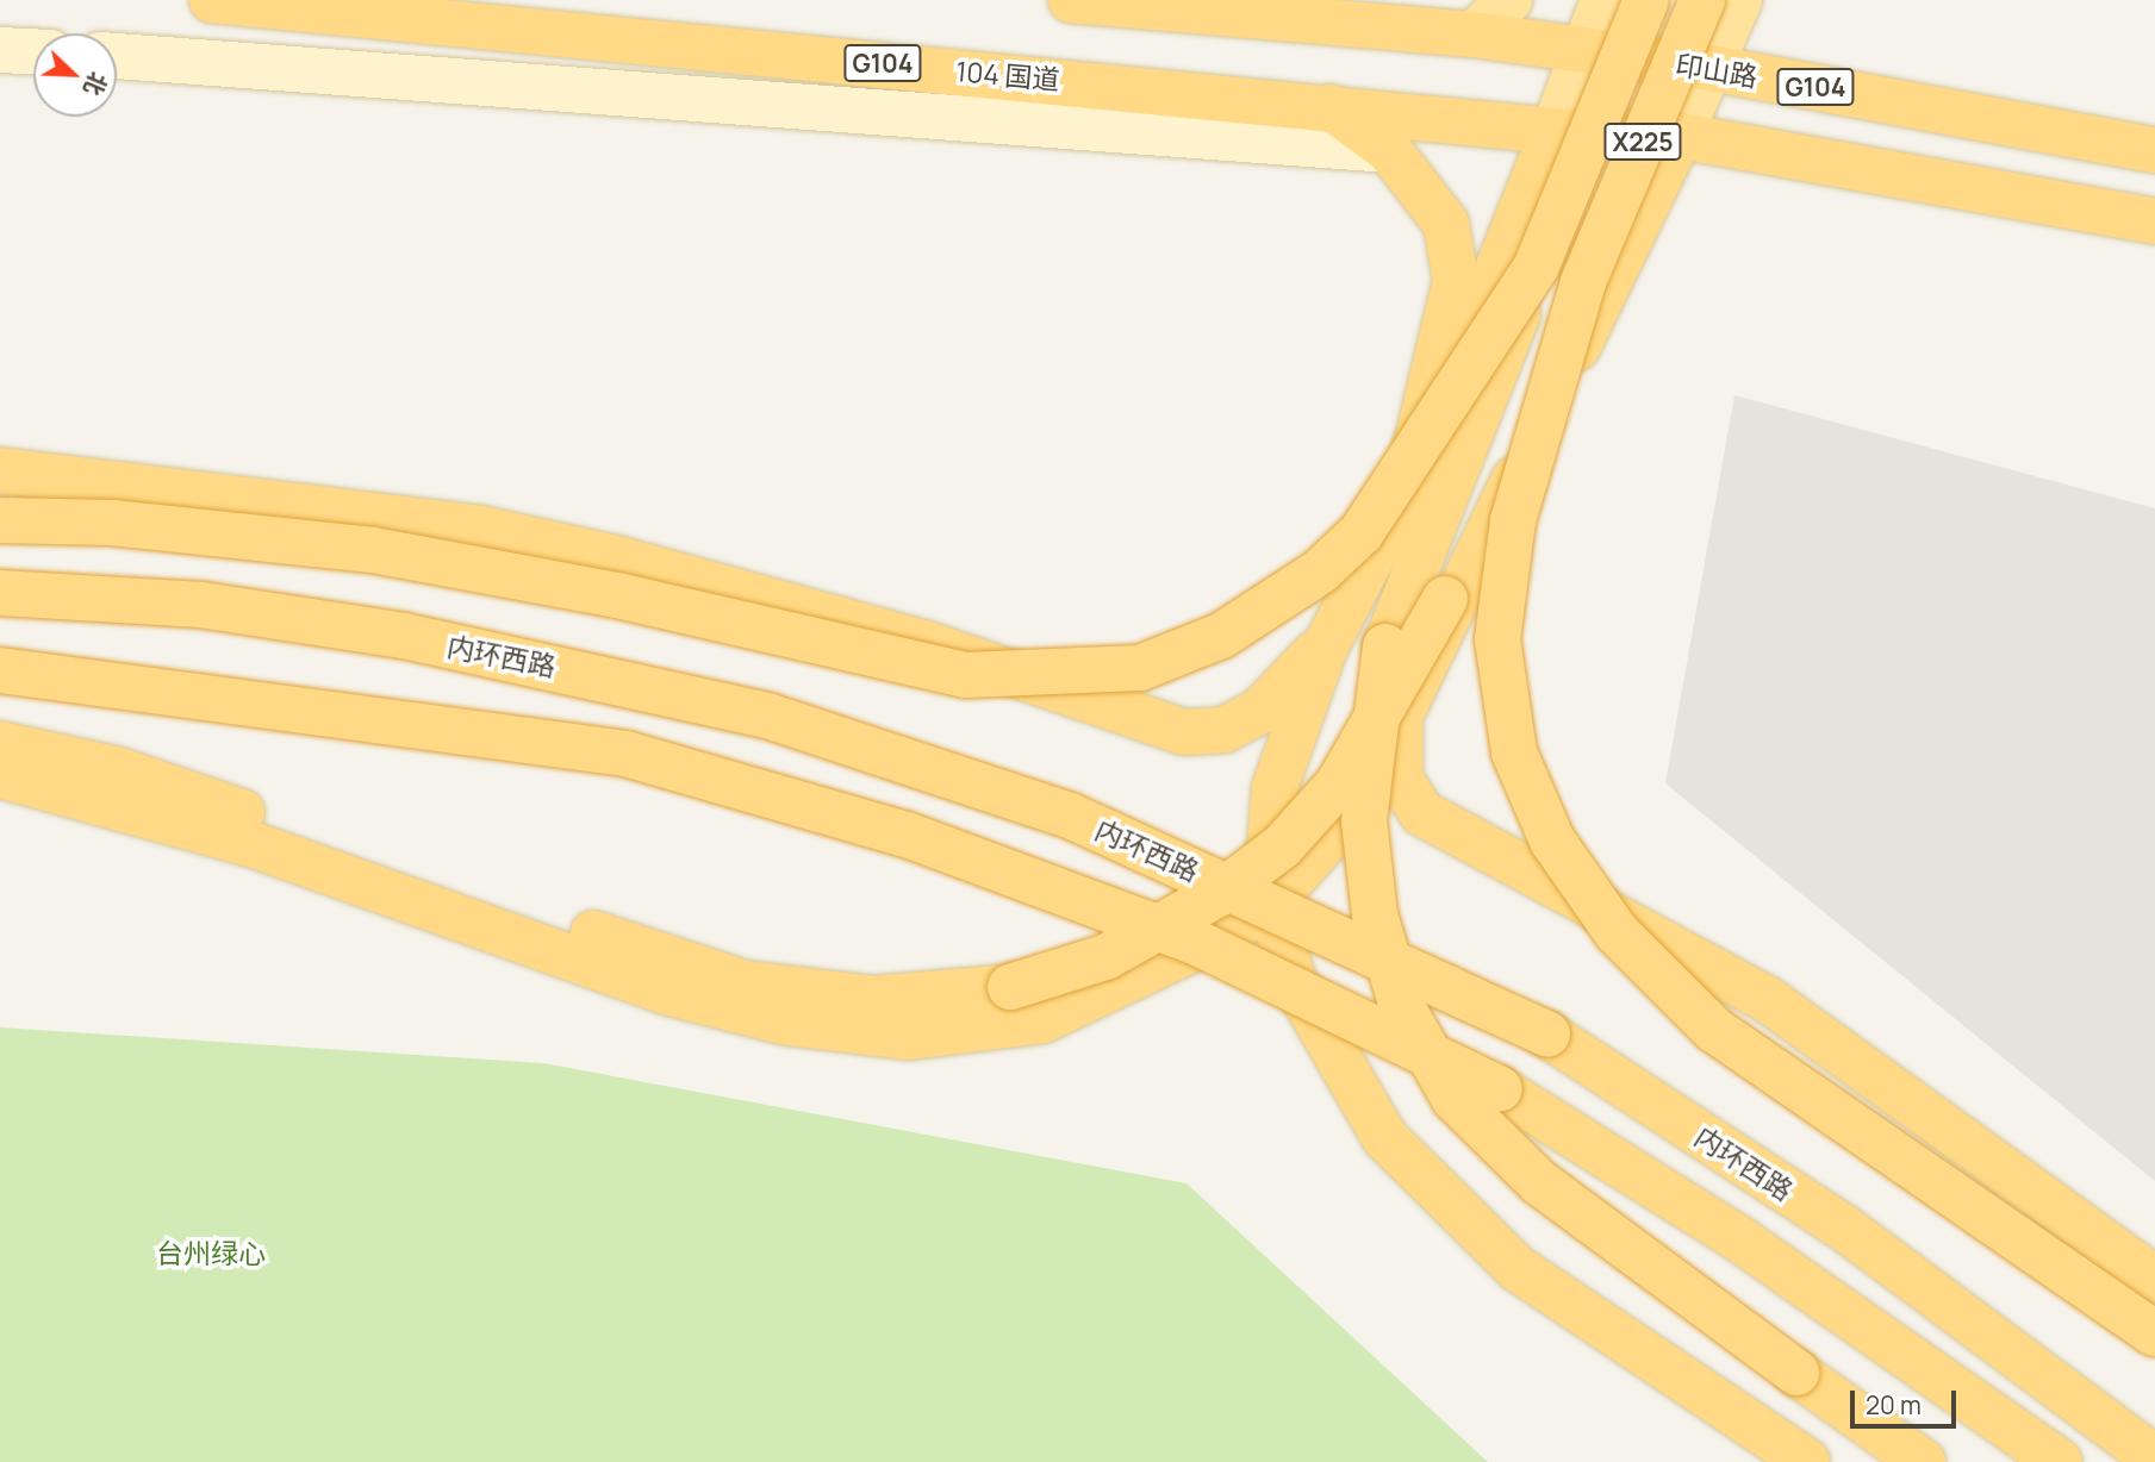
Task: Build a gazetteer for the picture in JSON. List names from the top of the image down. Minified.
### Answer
{"streets":{"highway":["G104","印山路","104 国道","X225","内环西路"]},"crossings":[["G104","印山路"],["G104","104 国道"]],"parks":["台州绿心"],"scale_bar":"20 m","north":"bottom right"}
